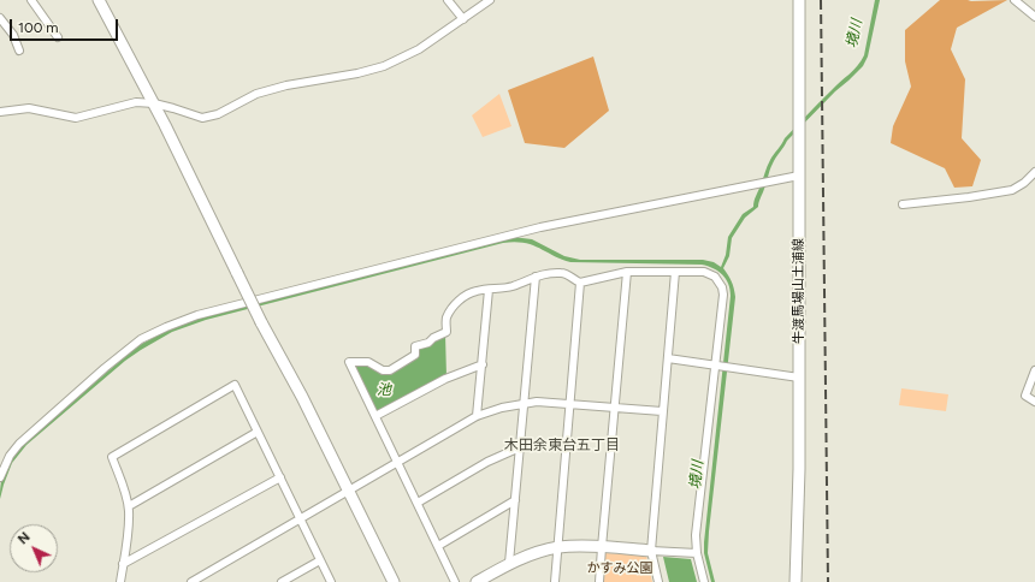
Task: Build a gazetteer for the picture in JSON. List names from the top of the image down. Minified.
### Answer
{"streets":{"street":["牛渡馬場山土浦線"]},"districts":["木田余東台五丁目"],"water":["境川","池"],"parks":["かすみ公園"],"scale_bar":"100 m","north":"top left"}
